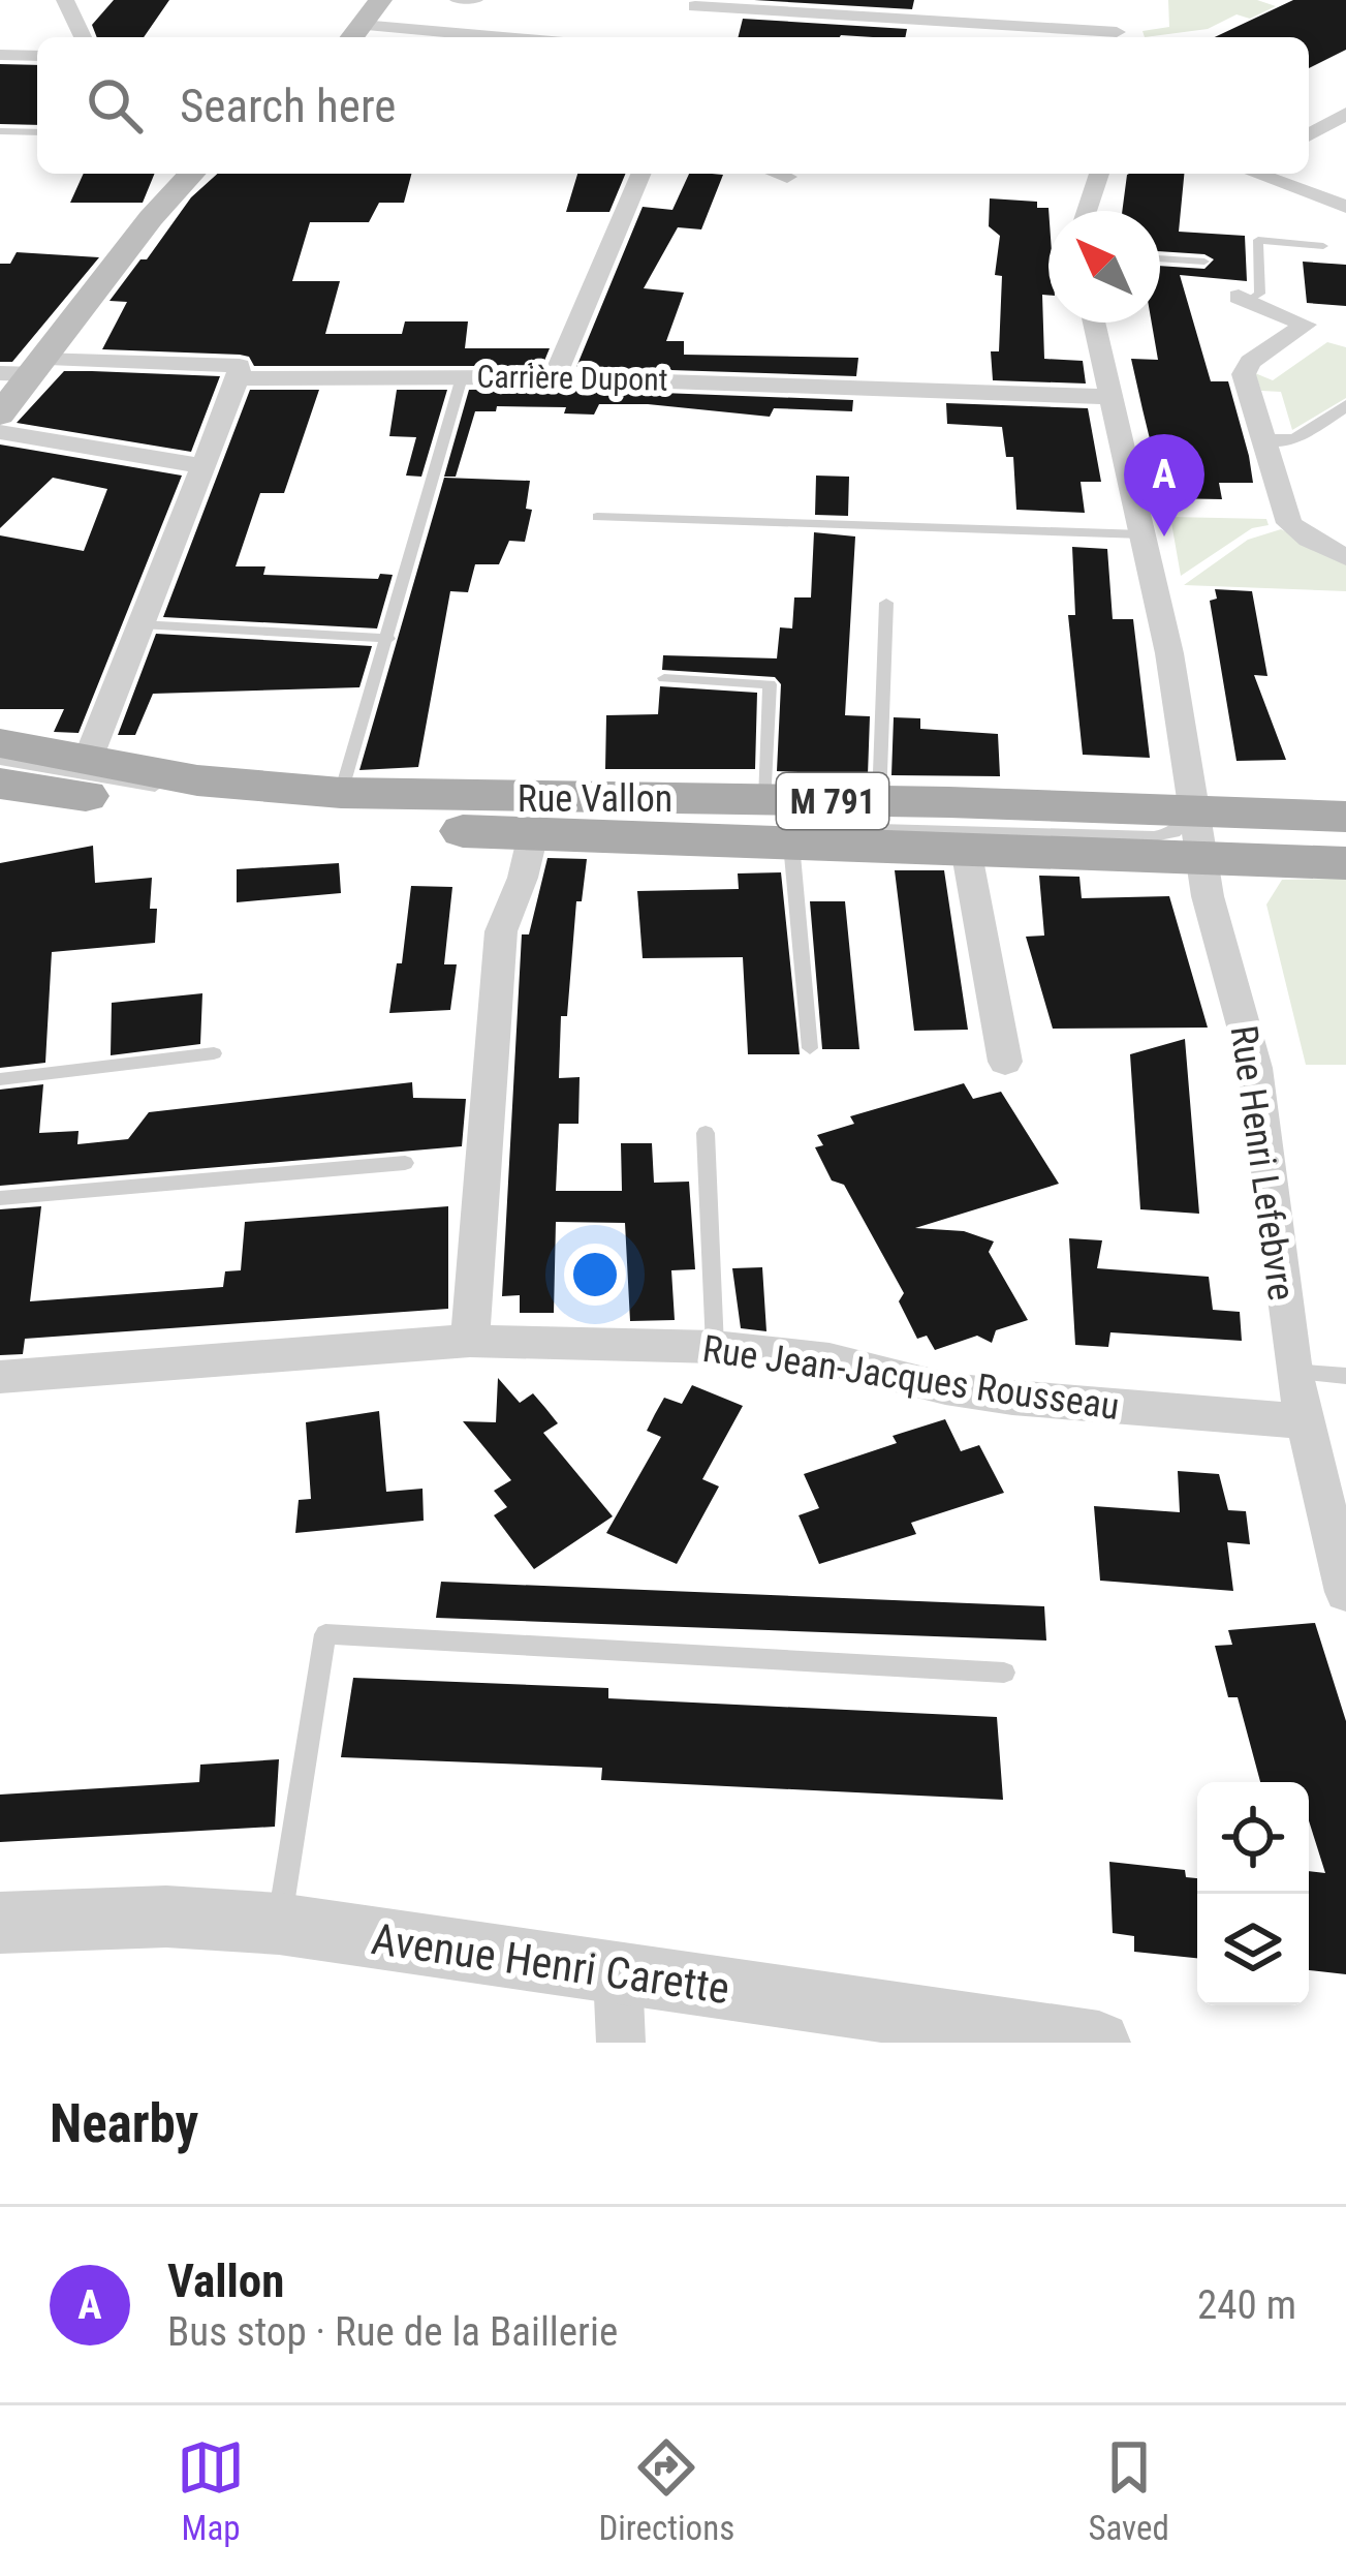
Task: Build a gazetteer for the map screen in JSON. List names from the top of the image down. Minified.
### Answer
{"streets":{"main road":["Rue Vallon","M 791"],"street":["Carrière Dupont","Rue Henri Lefebvre","Rue Jean-Jacques Rousseau","Avenue Henri Carette"]},"crossings":[["Carrière Dupont","Rue Henri Lefebvre"],["Rue Vallon","Rue Henri Lefebvre"],["Rue Henri Lefebvre","Rue Jean-Jacques Rousseau"]],"north":"top left","page":{"search":"Search here","pins":"A","heading":"Nearby","list":[{"mark":"A","name":"Vallon","note":"Bus stop · Rue de la Baillerie","value":"240 m"}],"nav":["Map","Directions","Saved"]}}
